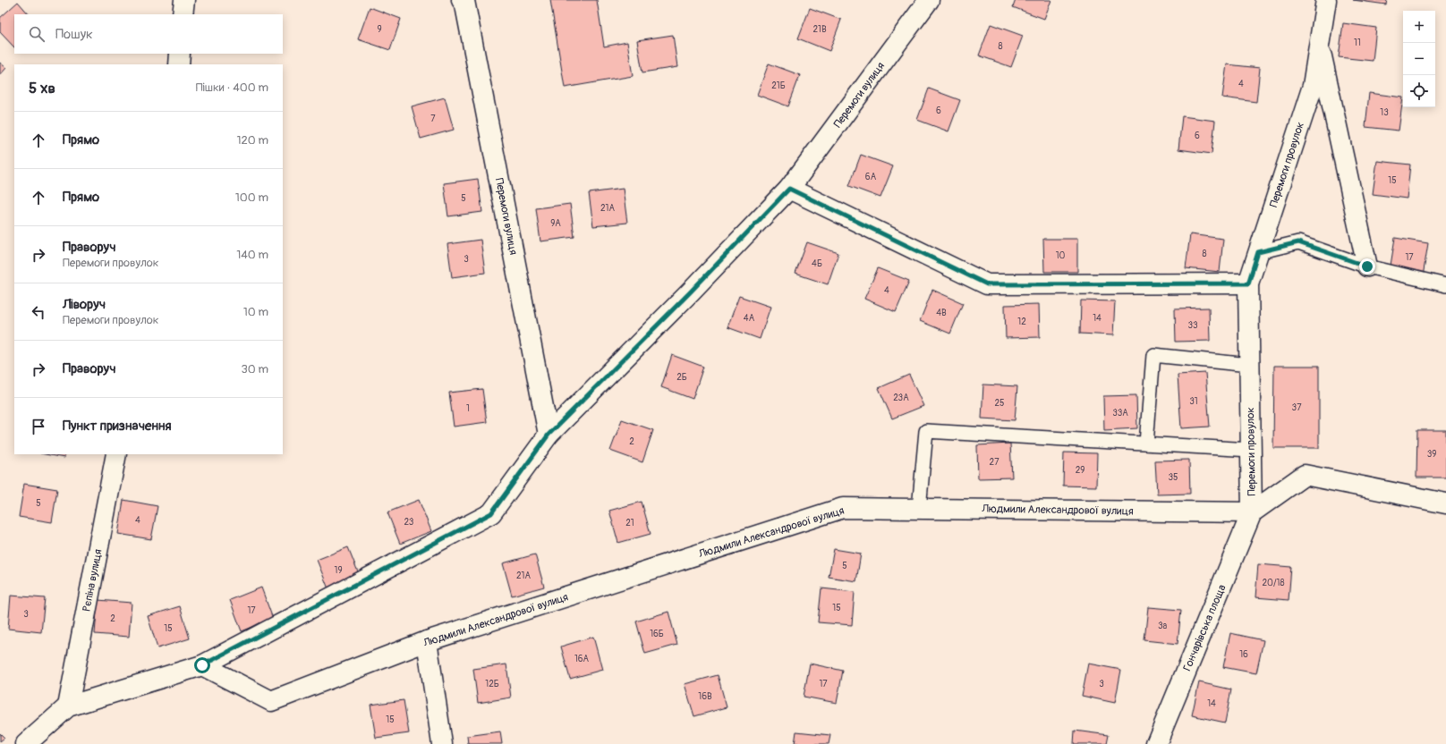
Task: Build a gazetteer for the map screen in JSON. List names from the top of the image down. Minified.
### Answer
{"streets":{"street":["Перемоги вулиця","Перемоги провулок","Людмили Александрової вулиця","Рєпіна вулиця","Гончарівська площа"]},"crossings":[["Перемоги провулок","Людмили Александрової вулиця"],["Перемоги провулок","Гончарівська площа"],["Людмили Александрової вулиця","Гончарівська площа"]],"house_numbers":["9","21В","11","8","4","21Б","6","13","7","6","6А","15","5","21А","9А","8","10","17","3","4Б","4","4В","4А","14","12","33","2Б","23А","31","25","37","1","33А","2","39","27","29","35","5","4","23","21","5","19","21А","20/18","15","17","3","2","3а","15","16Б","16","16А","12Б","17","3","16В","14","15"],"page":{"map_buttons":["+","−"],"search":"Пошук","heading":["5 хв","Пішки · 400 m"],"list":[["Прямо","120 m"],["Прямо","100 m"],["Праворуч","Перемоги провулок","140 m"],["Ліворуч","Перемоги провулок","10 m"],["Праворуч","30 m"],"Пункт призначення"]}}
